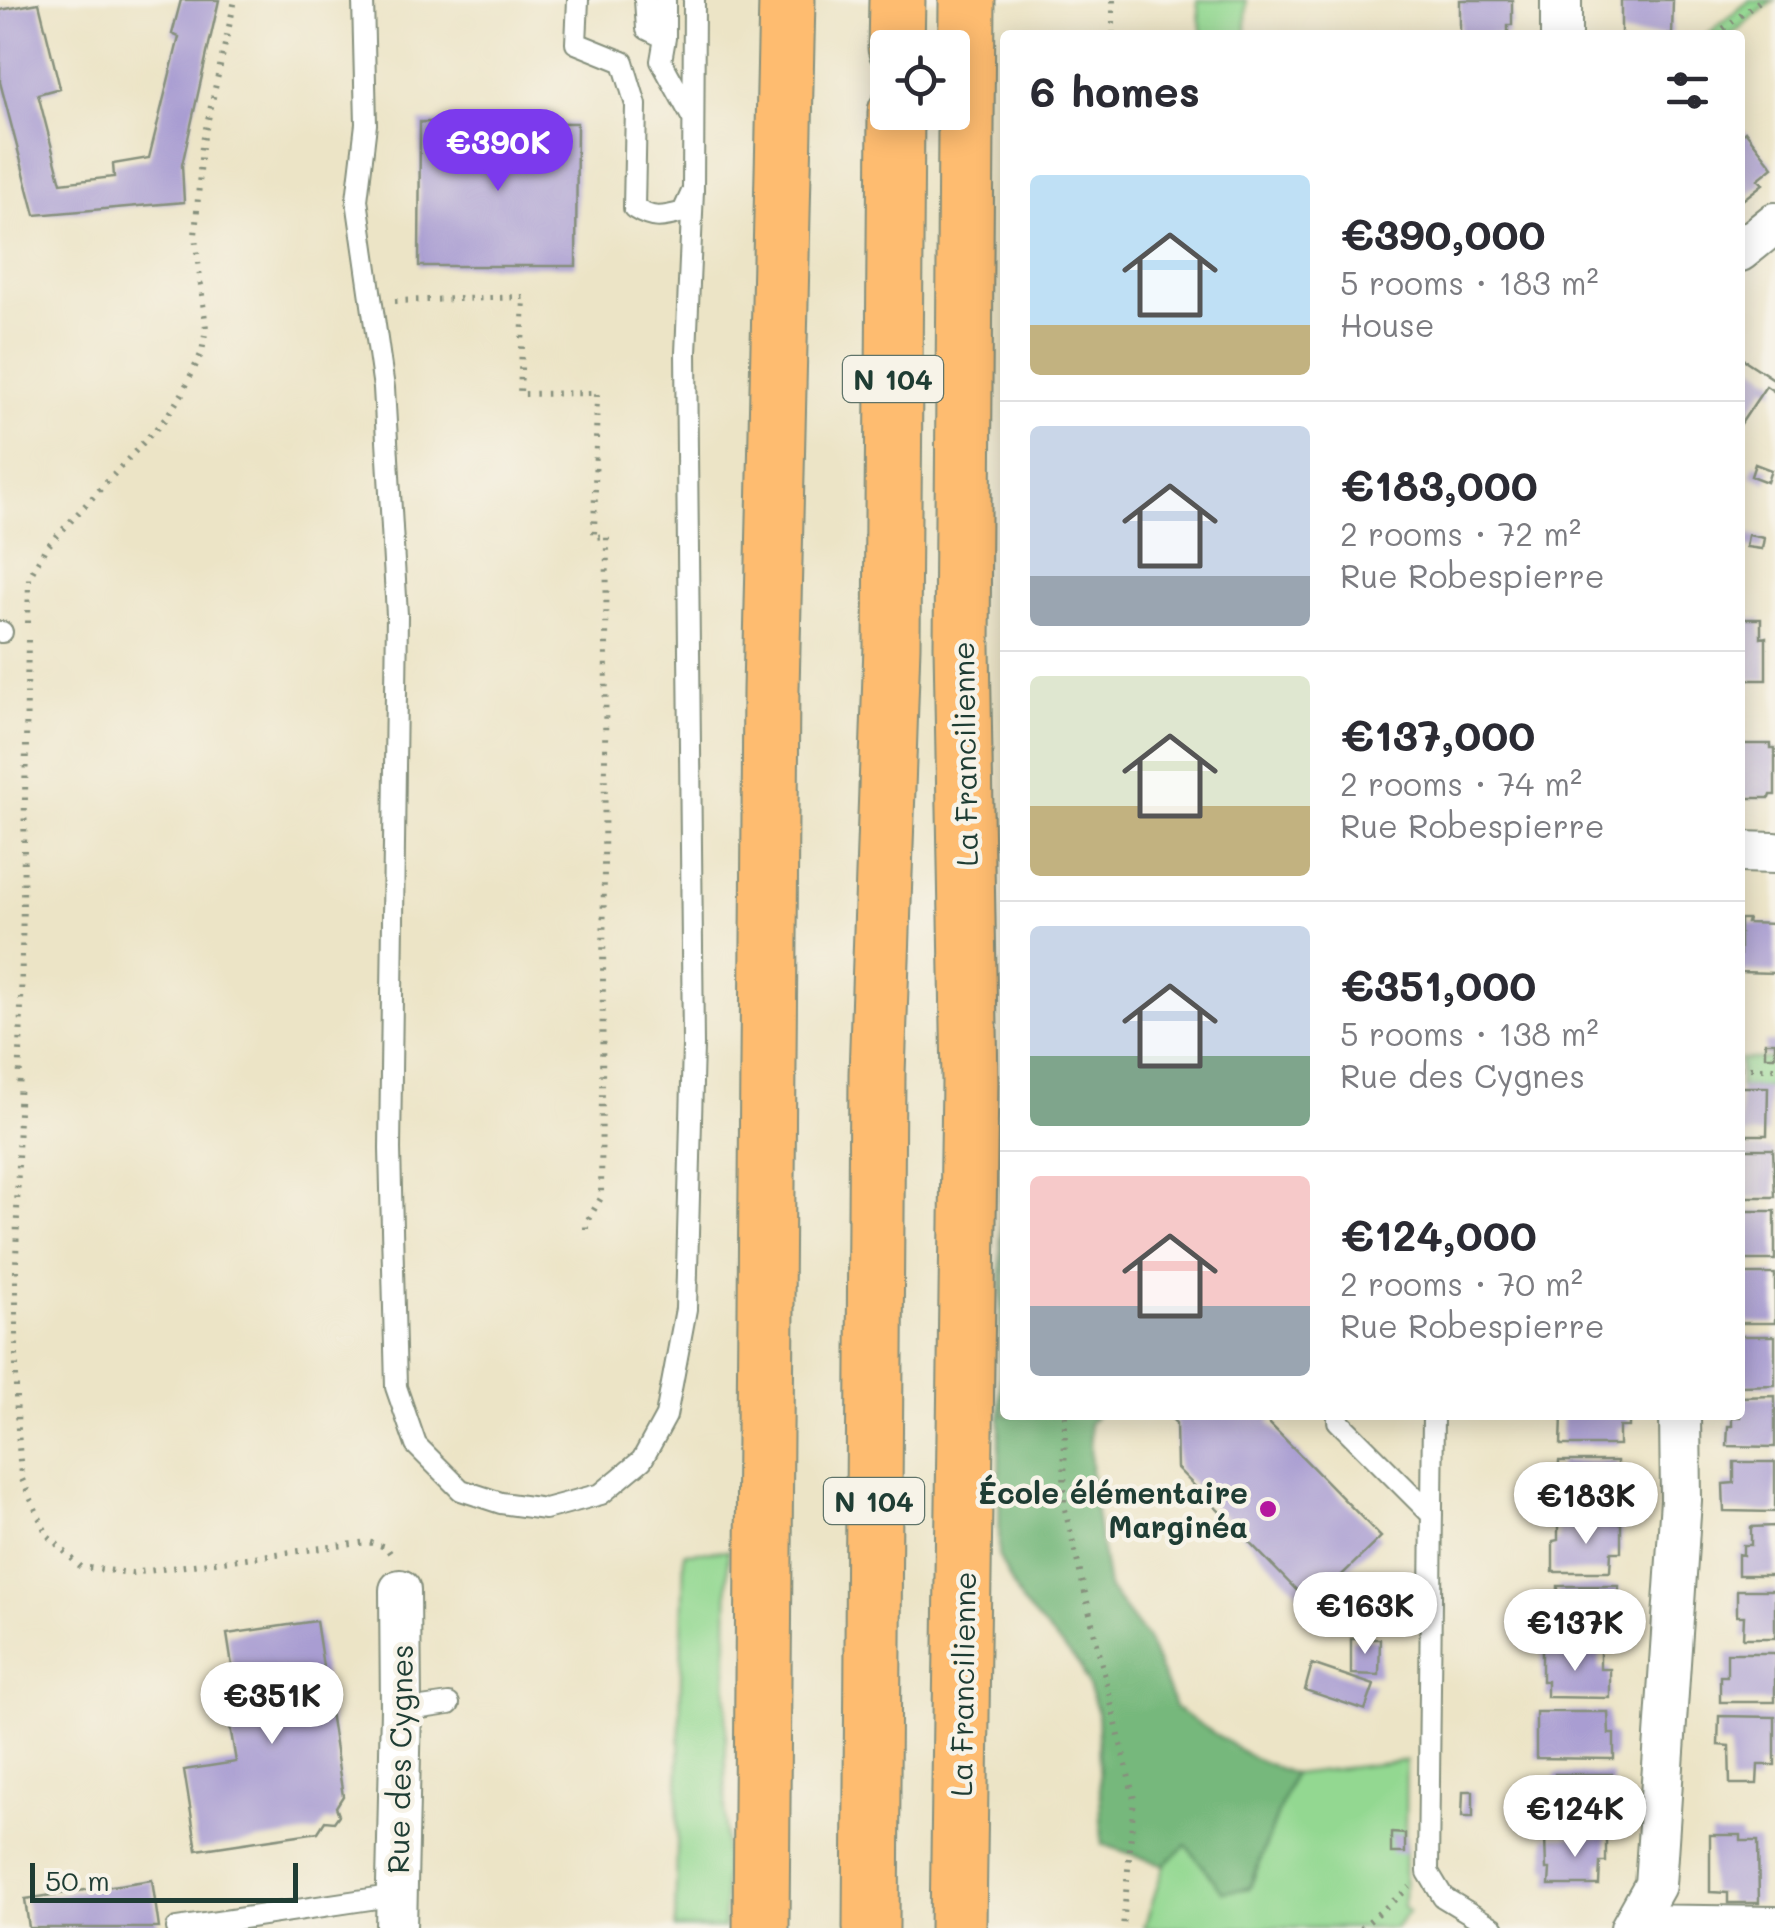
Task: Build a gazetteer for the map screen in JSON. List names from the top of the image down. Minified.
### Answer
{"streets":{"highway":["N 104","La Francilienne"],"street":["Rue des Cygnes"]},"places":["École élémentaire Marginéa"],"scale_bar":"50 m","page":{"heading":"6 homes","price":["€390K","€183K","€163K","€137K","€351K","€124K"],"list":[{"name":"€390,000","note":"5 rooms · 183 m² · House"},{"name":"€183,000","note":"2 rooms · 72 m² · Rue Robespierre"},{"name":"€137,000","note":"2 rooms · 74 m² · Rue Robespierre"},{"name":"€351,000","note":"5 rooms · 138 m² · Rue des Cygnes"},{"name":"€124,000","note":"2 rooms · 70 m² · Rue Robespierre"}],"scale":"50 m"}}
